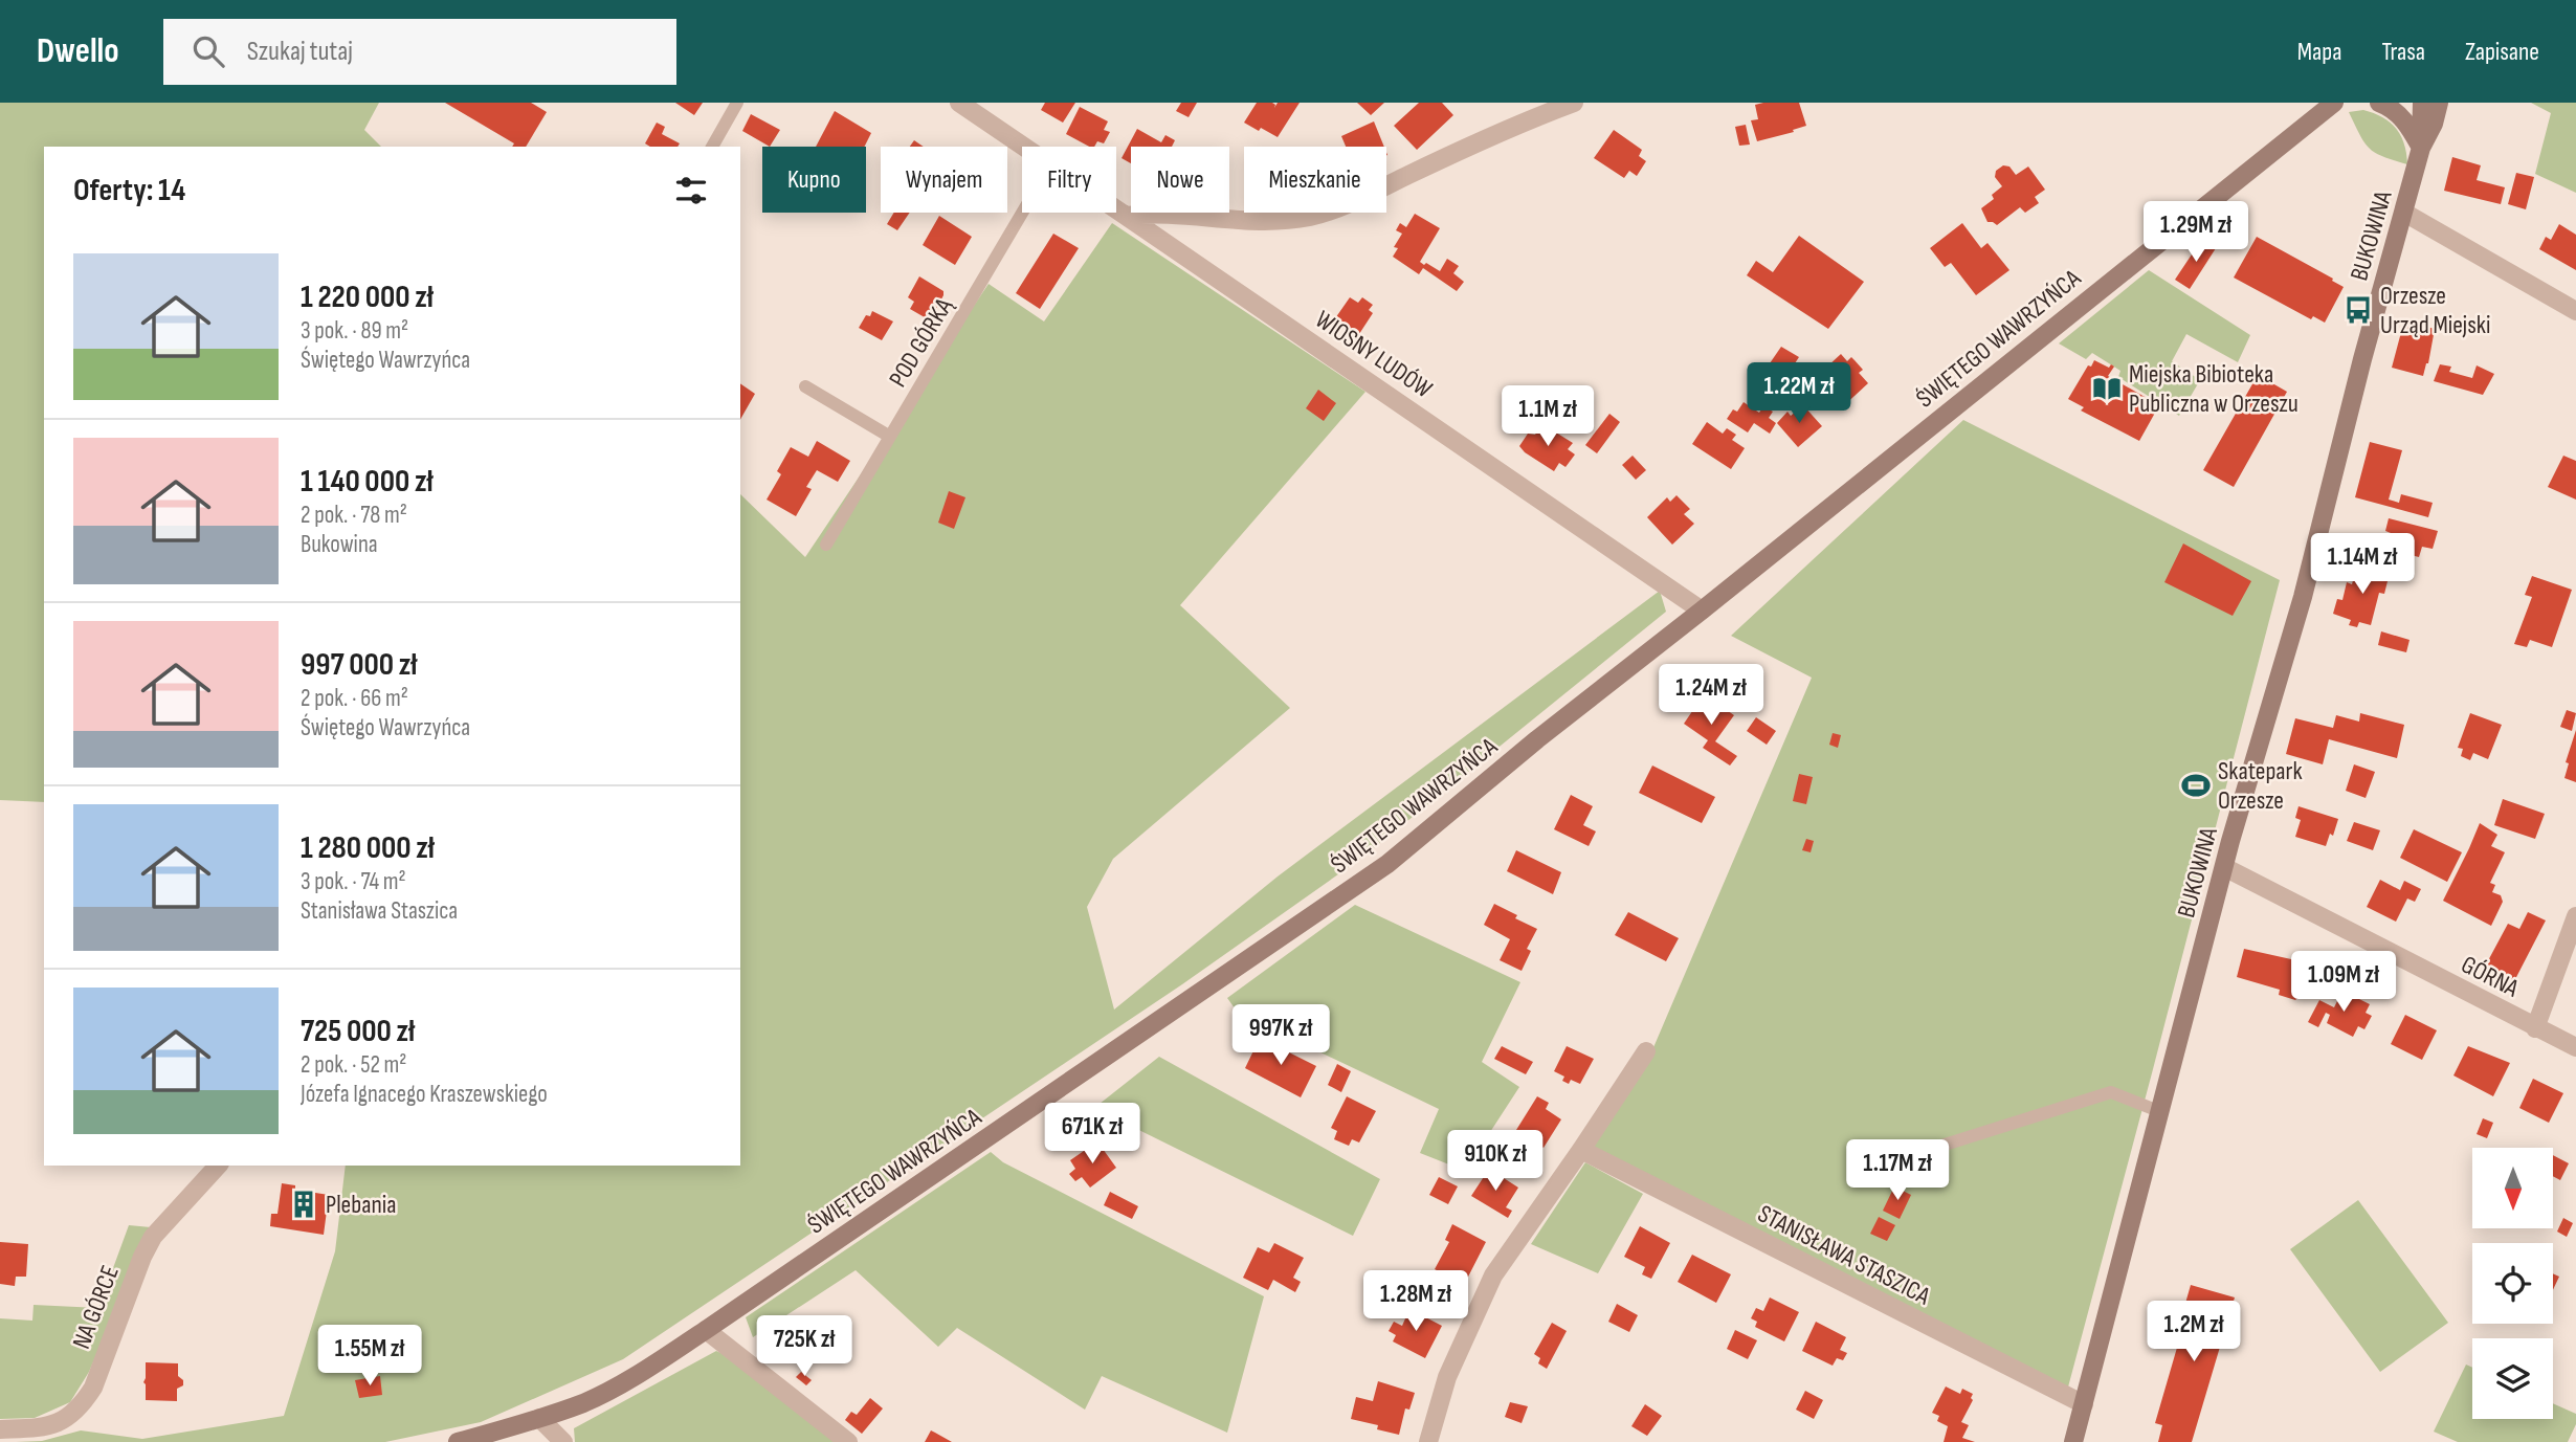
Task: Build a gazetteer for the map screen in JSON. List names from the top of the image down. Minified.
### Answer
{"streets":{"street":["BUKOWINA","ŚWIĘTEGO WAWRZYŃCA","WIOSNY LUDÓW","GÓRNA","STANISŁAWA STASZICA","NA GÓRCE"],"lane":["POD GÓRKĄ"]},"crossings":[["BUKOWINA","GÓRNA"],["BUKOWINA","STANISŁAWA STASZICA"],["ŚWIĘTEGO WAWRZYŃCA","WIOSNY LUDÓW"]],"places":{"bus stop":["Orzesze Urząd Miejski"],"library":["Miejska Bibioteka Publiczna w Orzeszu"],"sports":["Skatepark Orzesze"],"building":["Plebania"]},"north":"bottom","page":{"header":"Dwello","search":"Szukaj tutaj","nav":["Mapa","Trasa","Zapisane"],"chip":["Kupno","Wynajem","Filtry","Nowe","Mieszkanie"],"heading":"Oferty: 14","price":["1.29M zł","1.22M zł","1.1M zł","1.14M zł","1.24M zł","1.09M zł","997K zł","671K zł","910K zł","1.17M zł","1.28M zł","1.2M zł","725K zł","1.55M zł"],"list":[{"name":"1 220 000 zł","note":"3 pok. · 89 m² · Świętego Wawrzyńca"},{"name":"1 140 000 zł","note":"2 pok. · 78 m² · Bukowina"},{"name":"997 000 zł","note":"2 pok. · 66 m² · Świętego Wawrzyńca"},{"name":"1 280 000 zł","note":"3 pok. · 74 m² · Stanisława Staszica"},{"name":"725 000 zł","note":"2 pok. · 52 m² · Józefa Ignacego Kraszewskiego"}]}}
